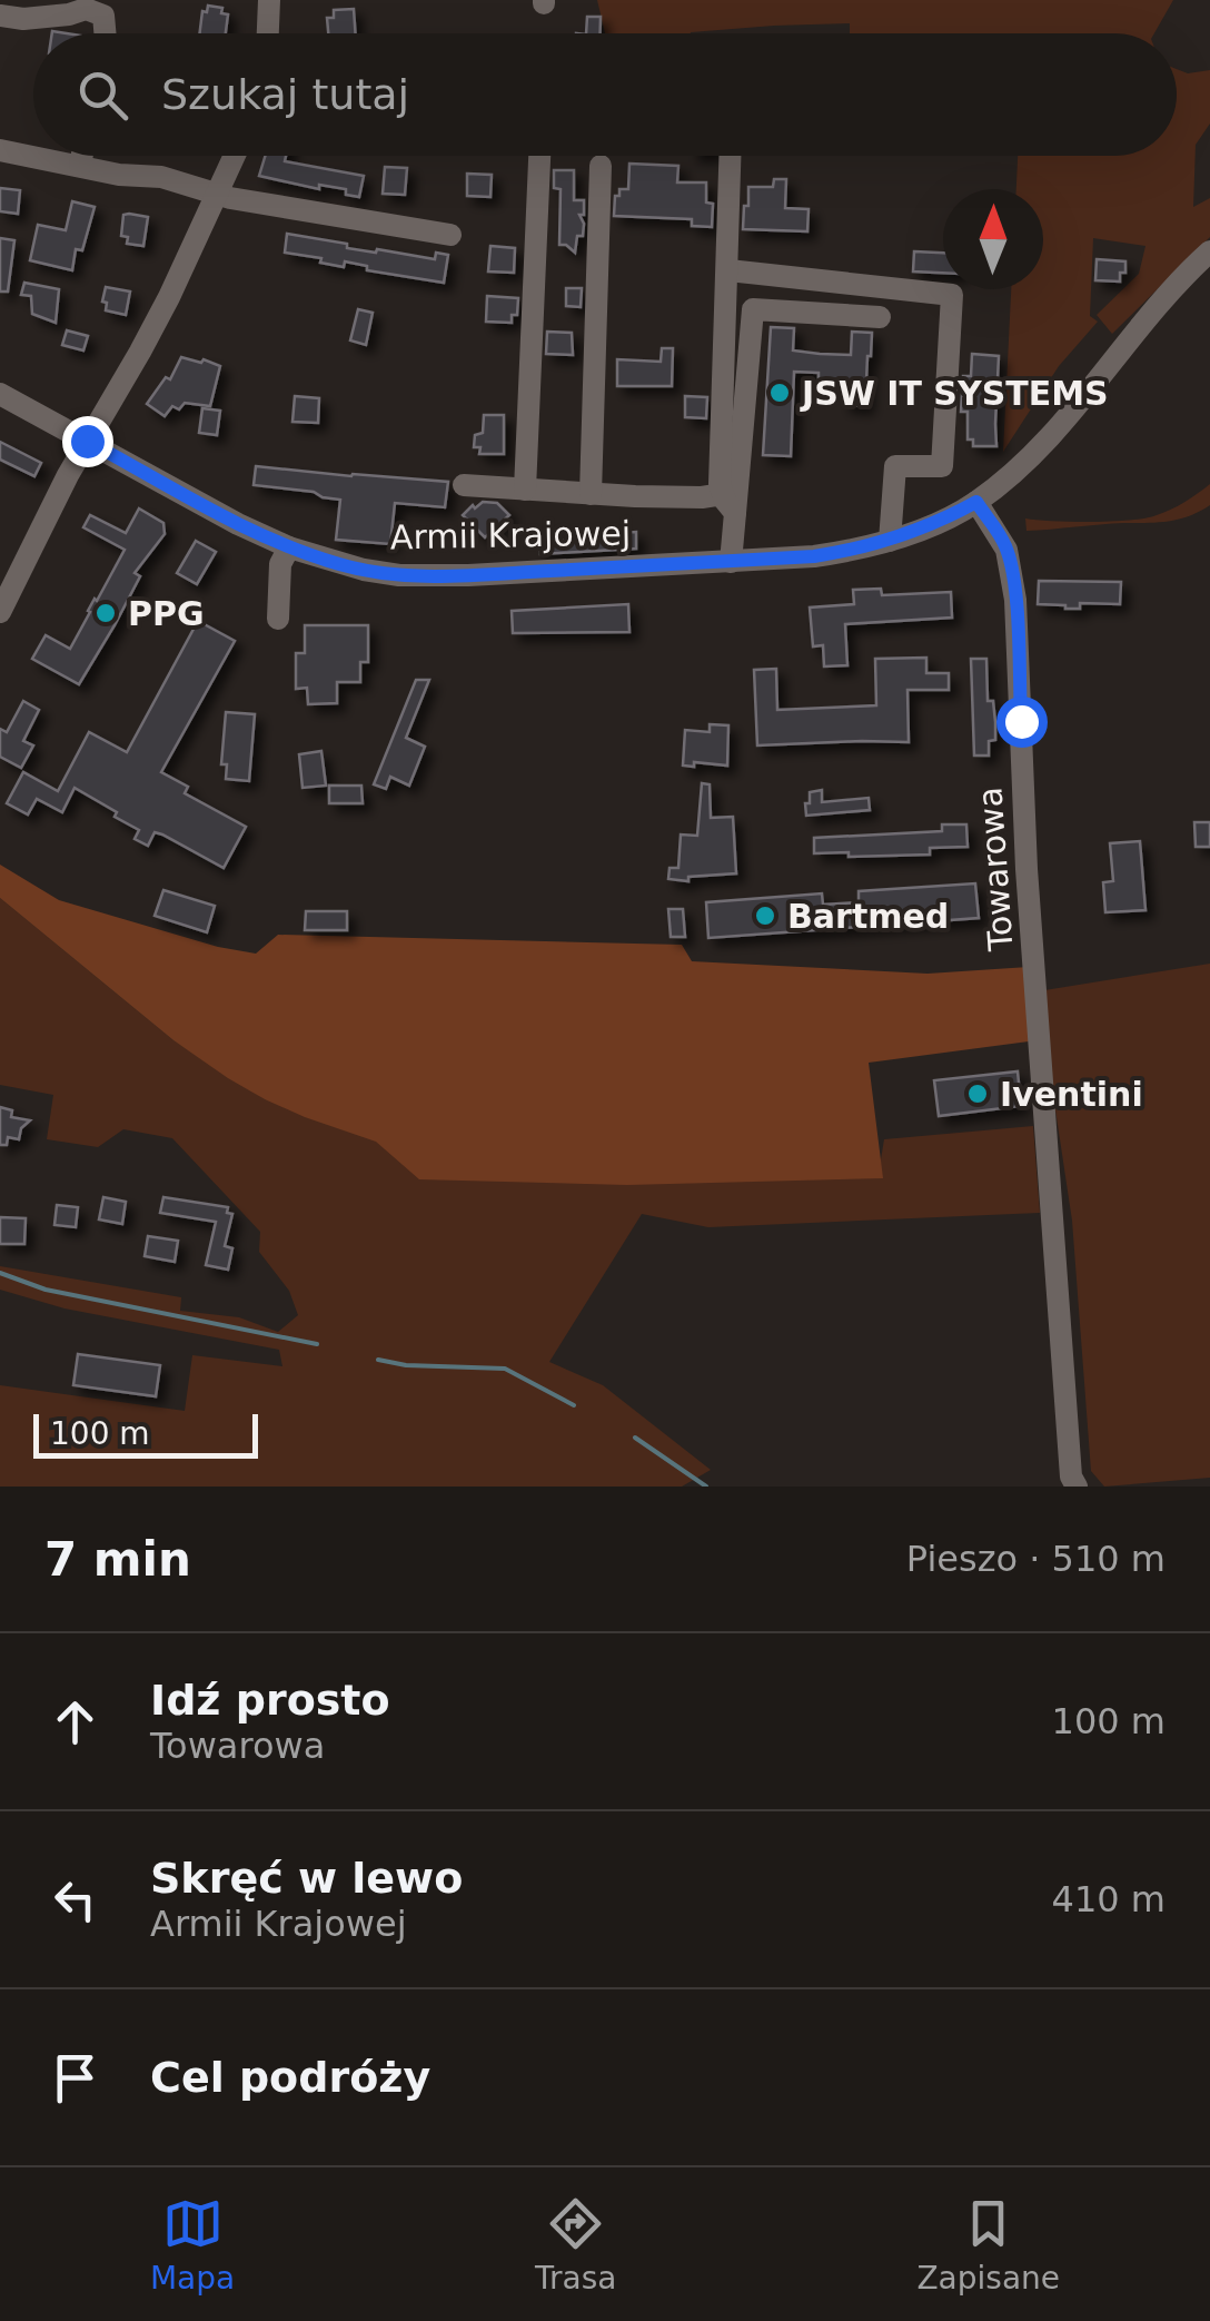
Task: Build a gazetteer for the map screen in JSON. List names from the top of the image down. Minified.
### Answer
{"streets":{"street":["Armii Krajowej","Towarowa"]},"crossings":[["Armii Krajowej","Towarowa"]],"places":["JSW IT SYSTEMS","PPG","Bartmed","Iventini"],"scale_bar":"100 m","north":"top","page":{"search":"Szukaj tutaj","scale":"100 m","heading":["7 min","Pieszo · 510 m"],"list":[["Idź prosto","Towarowa","100 m"],["Skręć w lewo","Armii Krajowej","410 m"],"Cel podróży"],"nav":["Mapa","Trasa","Zapisane"]}}
